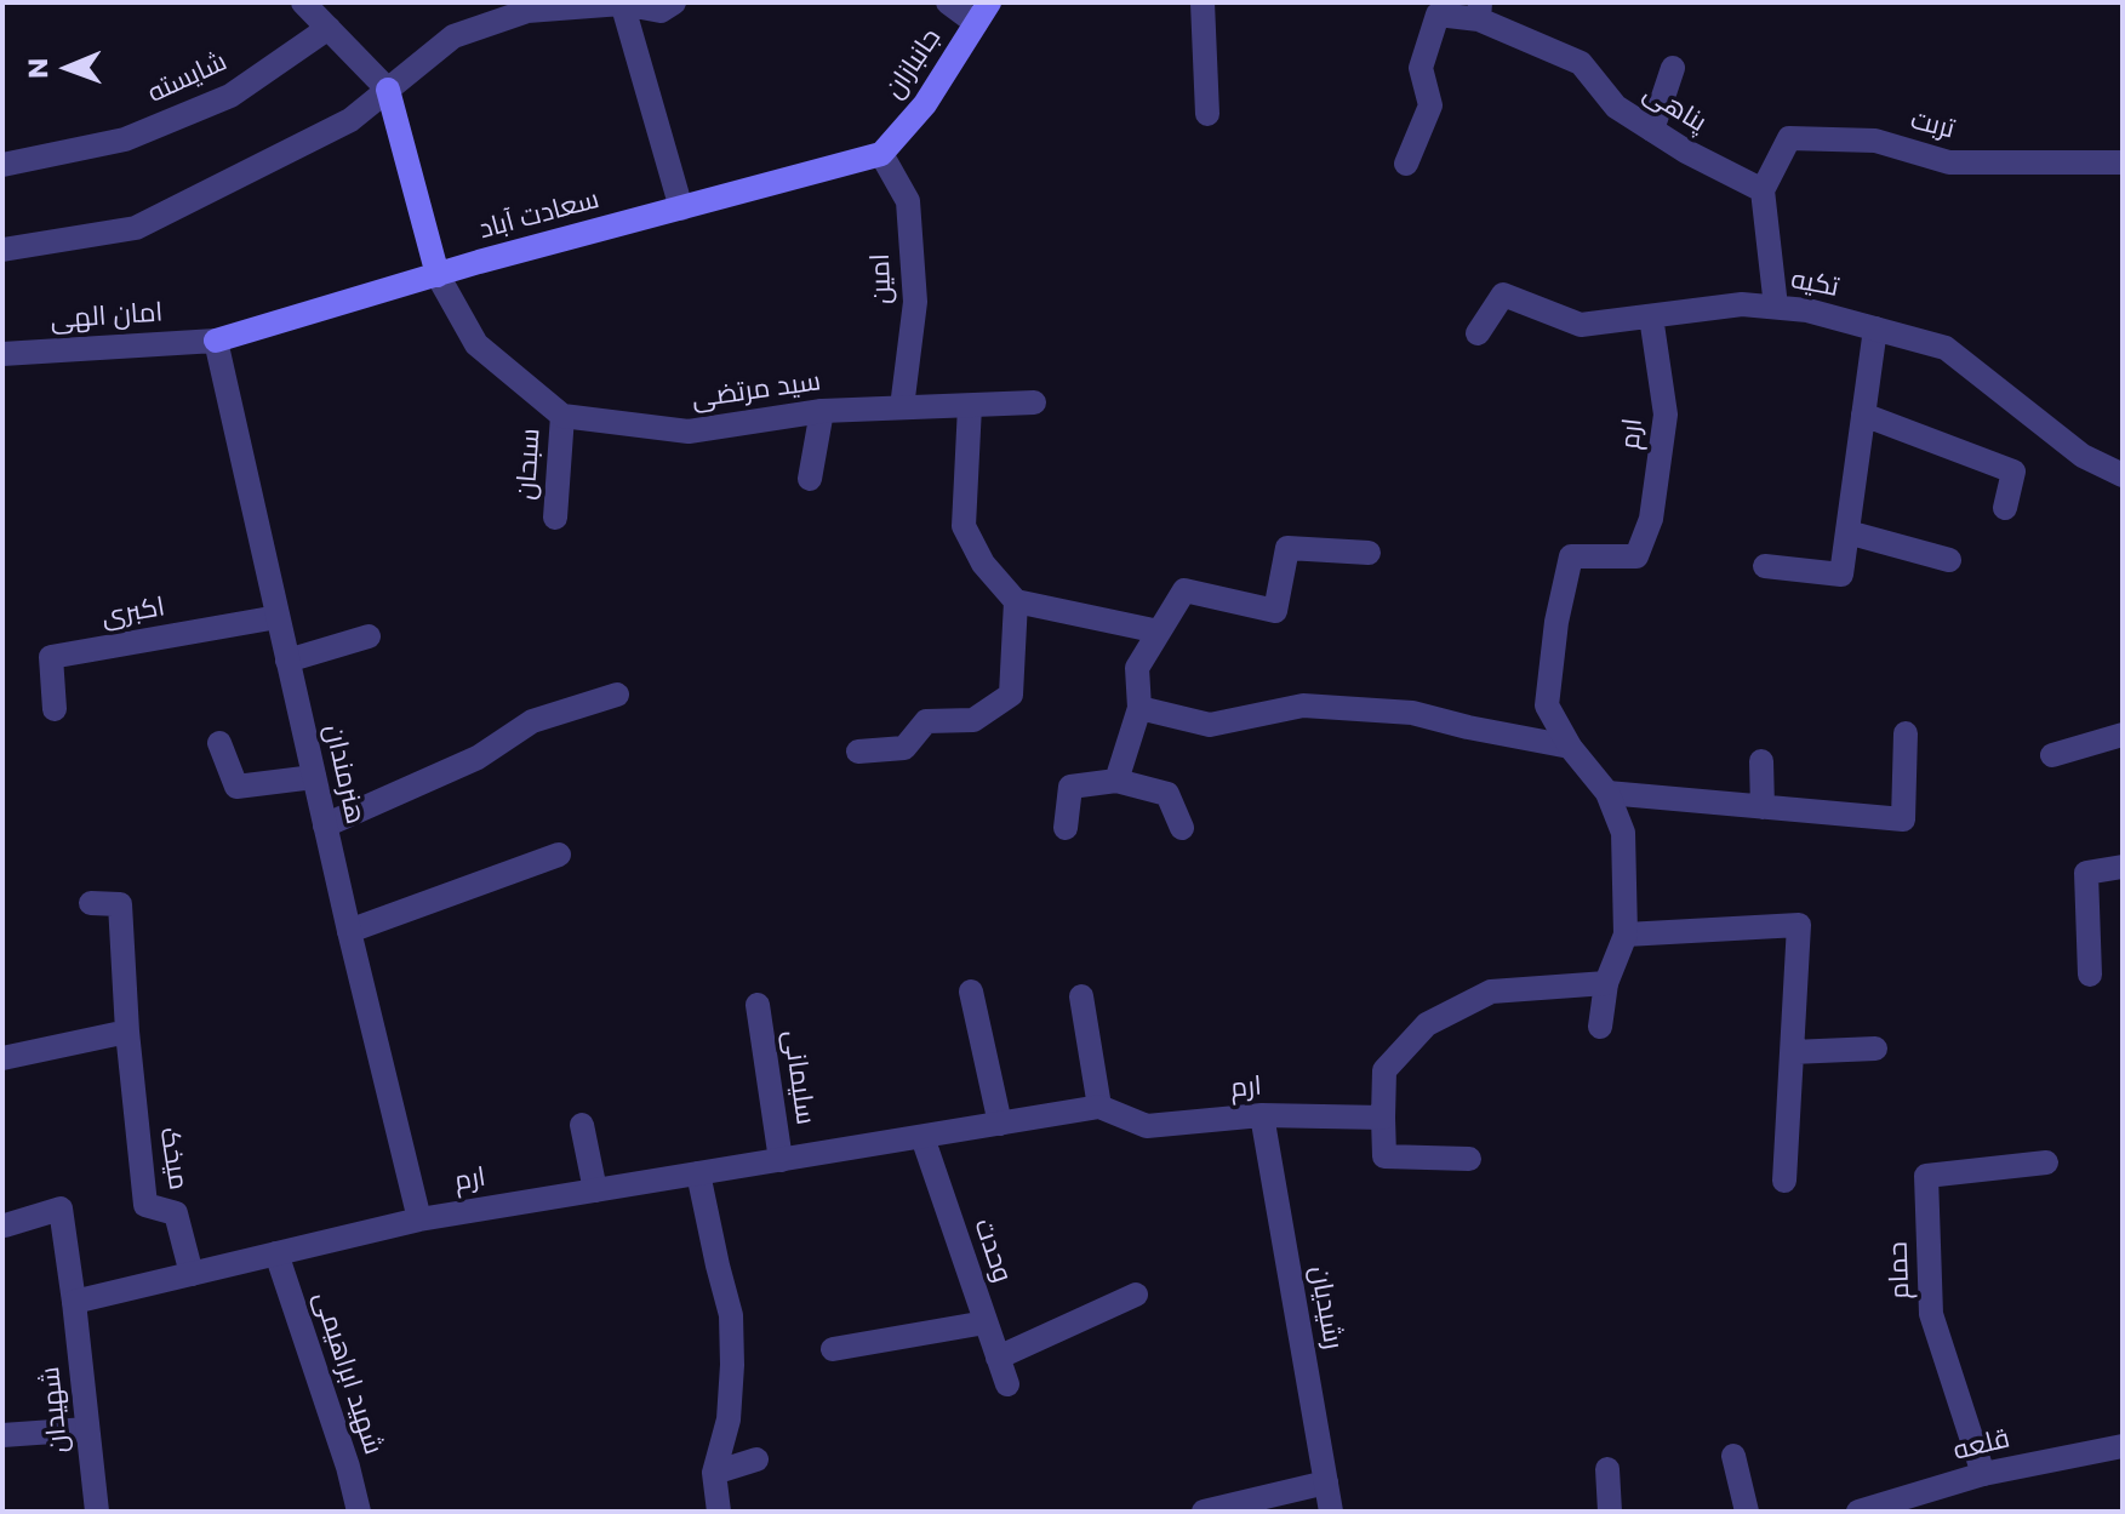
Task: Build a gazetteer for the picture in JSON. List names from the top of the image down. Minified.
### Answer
{"streets":{"street":["جانبازان","شایسته","پناهی","تربت","سعادت آباد","امین","تکیه","امان الهی","سید مرتضی","ارم","سبحان","اکبری","هنرمندان","سلیمانی","میخک","وحدت","حمام","رشیدیان","شهید ابراهیمی","شهیدان","قلعه"]},"crossings":[["جانبازان","سعادت آباد"],["جانبازان","امین"],["پناهی","تربت"],["سعادت آباد","امین"],["سعادت آباد","امان الهی"],["سعادت آباد","هنرمندان"],["امین","سید مرتضی"],["تکیه","ارم"],["امان الهی","هنرمندان"],["سید مرتضی","سبحان"],["ارم","هنرمندان"],["ارم","سلیمانی"],["ارم","میخک"],["ارم","وحدت"],["ارم","رشیدیان"],["ارم","شهید ابراهیمی"],["ارم","شهیدان"],["اکبری","هنرمندان"],["حمام","قلعه"]],"north":"left"}
